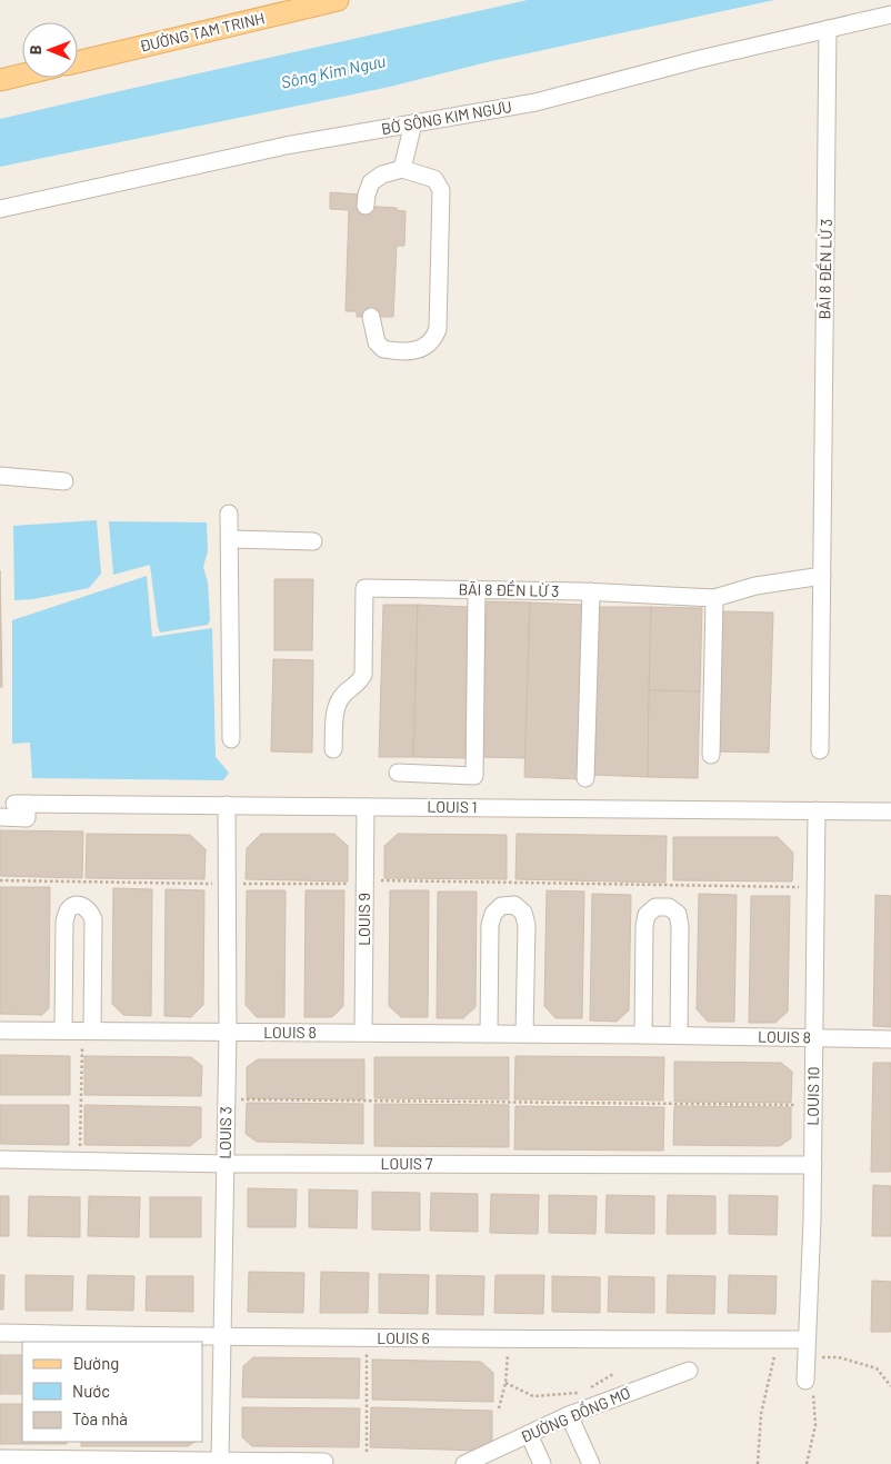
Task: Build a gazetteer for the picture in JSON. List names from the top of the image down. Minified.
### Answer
{"streets":{"main road":["ĐƯỜNG TAM TRINH"],"street":["BỜ SÔNG KIM NGƯU","BÃI 8 ĐỀN LỪ 3","LOUIS 1","LOUIS 9","LOUIS 8","LOUIS 10","LOUIS 3","LOUIS 7","LOUIS 6","ĐƯỜNG ĐỒNG MƠ"]},"crossings":[["BỜ SÔNG KIM NGƯU","BÃI 8 ĐỀN LỪ 3"],["LOUIS 1","LOUIS 9"],["LOUIS 1","LOUIS 10"],["LOUIS 1","LOUIS 3"],["LOUIS 9","LOUIS 8"],["LOUIS 8","LOUIS 10"],["LOUIS 8","LOUIS 3"],["LOUIS 10","LOUIS 7"],["LOUIS 10","LOUIS 6"],["LOUIS 3","LOUIS 7"],["LOUIS 3","LOUIS 6"]],"water":["Sông Kim Ngưu"],"legend":["Đường","Nước","Tòa nhà"],"north":"left"}
